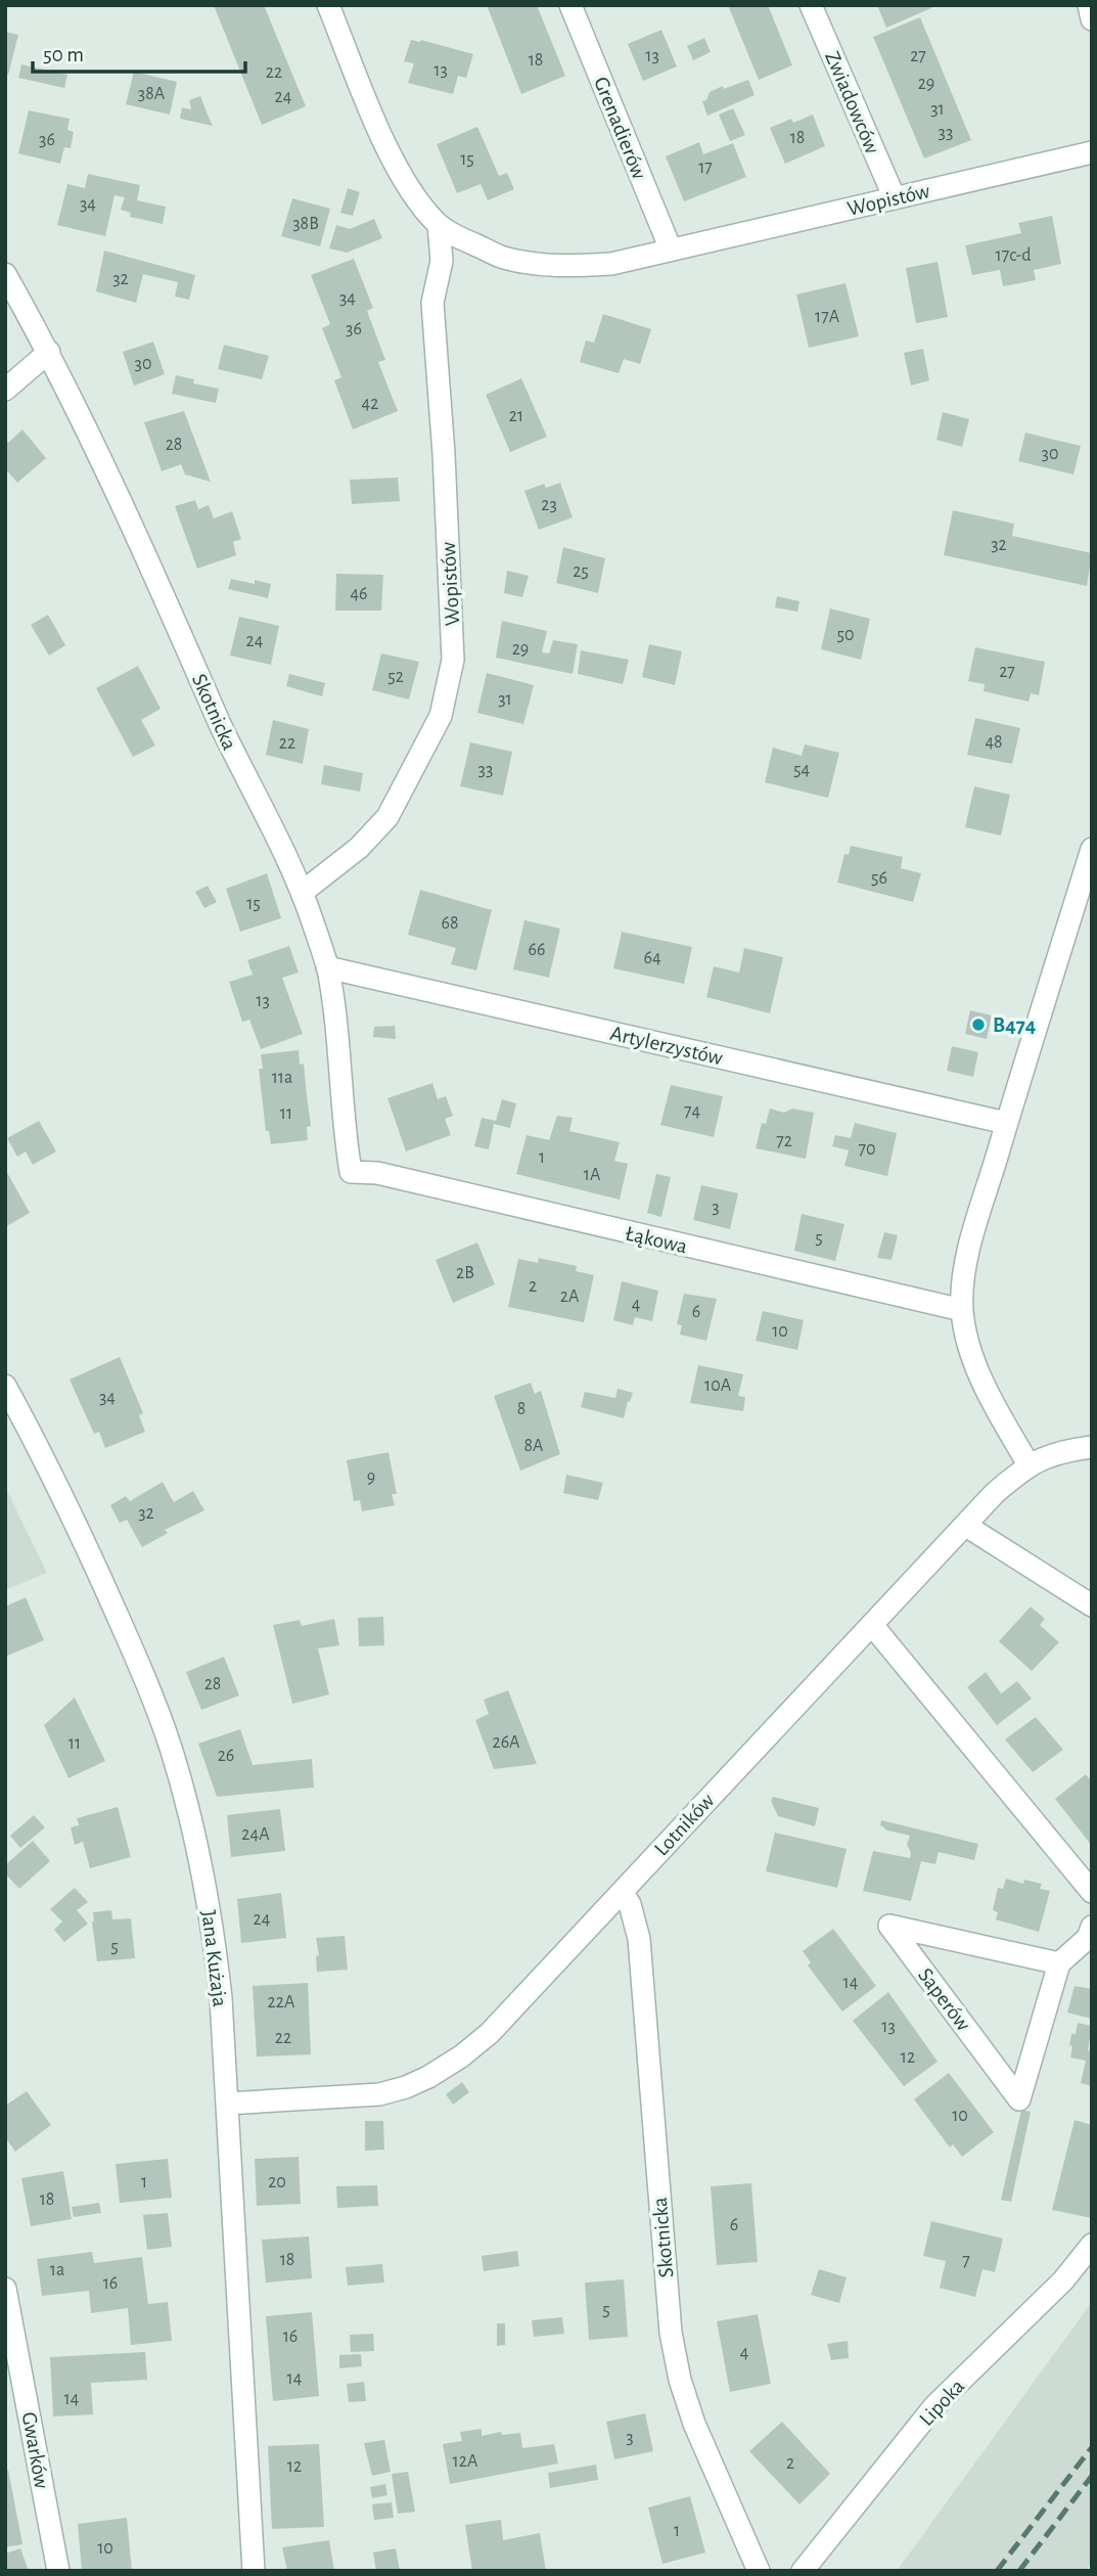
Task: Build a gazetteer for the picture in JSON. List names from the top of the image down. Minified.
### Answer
{"streets":{"street":["Zwiadowców","Grenadierów","Wopistów","Skotnicka","Artylerzystów","Łąkowa","Lotników","Jana Kużaja","Saperów","Lipoka","Gwarków"]},"crossings":[["Zwiadowców","Wopistów"],["Grenadierów","Wopistów"],["Wopistów","Skotnicka"],["Skotnicka","Artylerzystów"],["Skotnicka","Łąkowa"],["Skotnicka","Lotników"],["Lotników","Jana Kużaja"]],"places":["B474"],"house_numbers":["13","27","18","13","22","29","38A","24","31","33","18","36","15","17","34","38B","17c-d","32","34","17A","36","30","42","21","28","30","23","32","25","46","50","24","29","27","52","31","48","22","33","54","56","15","68","66","64","13","11a","74","11","72","70","1","1A","3","5","2B","2","2A","4","6","10","10A","34","8","8A","9","32","28","26A","11","26","24A","24","5","14","22A","13","22","12","10","1","20","18","6","18","7","1a","16","5","16","4","14","14","3","12A","2","12","1","10"],"scale_bar":"50 m"}
